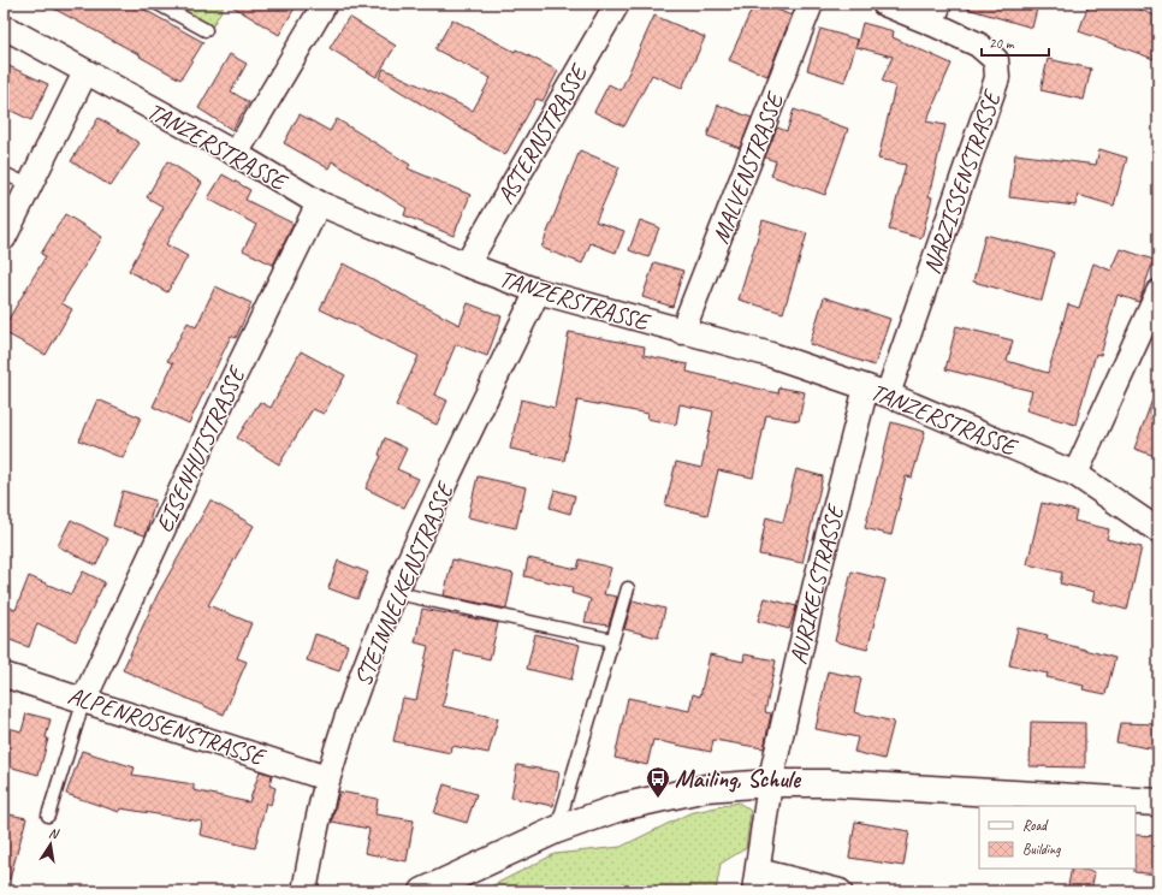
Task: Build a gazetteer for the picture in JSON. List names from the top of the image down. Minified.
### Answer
{"streets":{"street":["ASTERNSTRASSE","TANZERSTRASSE","MALVENSTRASSE","NARZISSENSTRASSE","EISENHUTSTRASSE","STEINNELKENSTRASSE","AURIKELSTRASSE","ALPENROSENSTRASSE"]},"crossings":[["ASTERNSTRASSE","TANZERSTRASSE"],["TANZERSTRASSE","MALVENSTRASSE"],["TANZERSTRASSE","NARZISSENSTRASSE"],["TANZERSTRASSE","EISENHUTSTRASSE"],["TANZERSTRASSE","STEINNELKENSTRASSE"],["TANZERSTRASSE","AURIKELSTRASSE"],["NARZISSENSTRASSE","AURIKELSTRASSE"],["EISENHUTSTRASSE","ALPENROSENSTRASSE"],["STEINNELKENSTRASSE","ALPENROSENSTRASSE"]],"places":{"bus stop":["Mailing, Schule"]},"legend":["Road","Building"],"scale_bar":"20 m","north":"top"}
